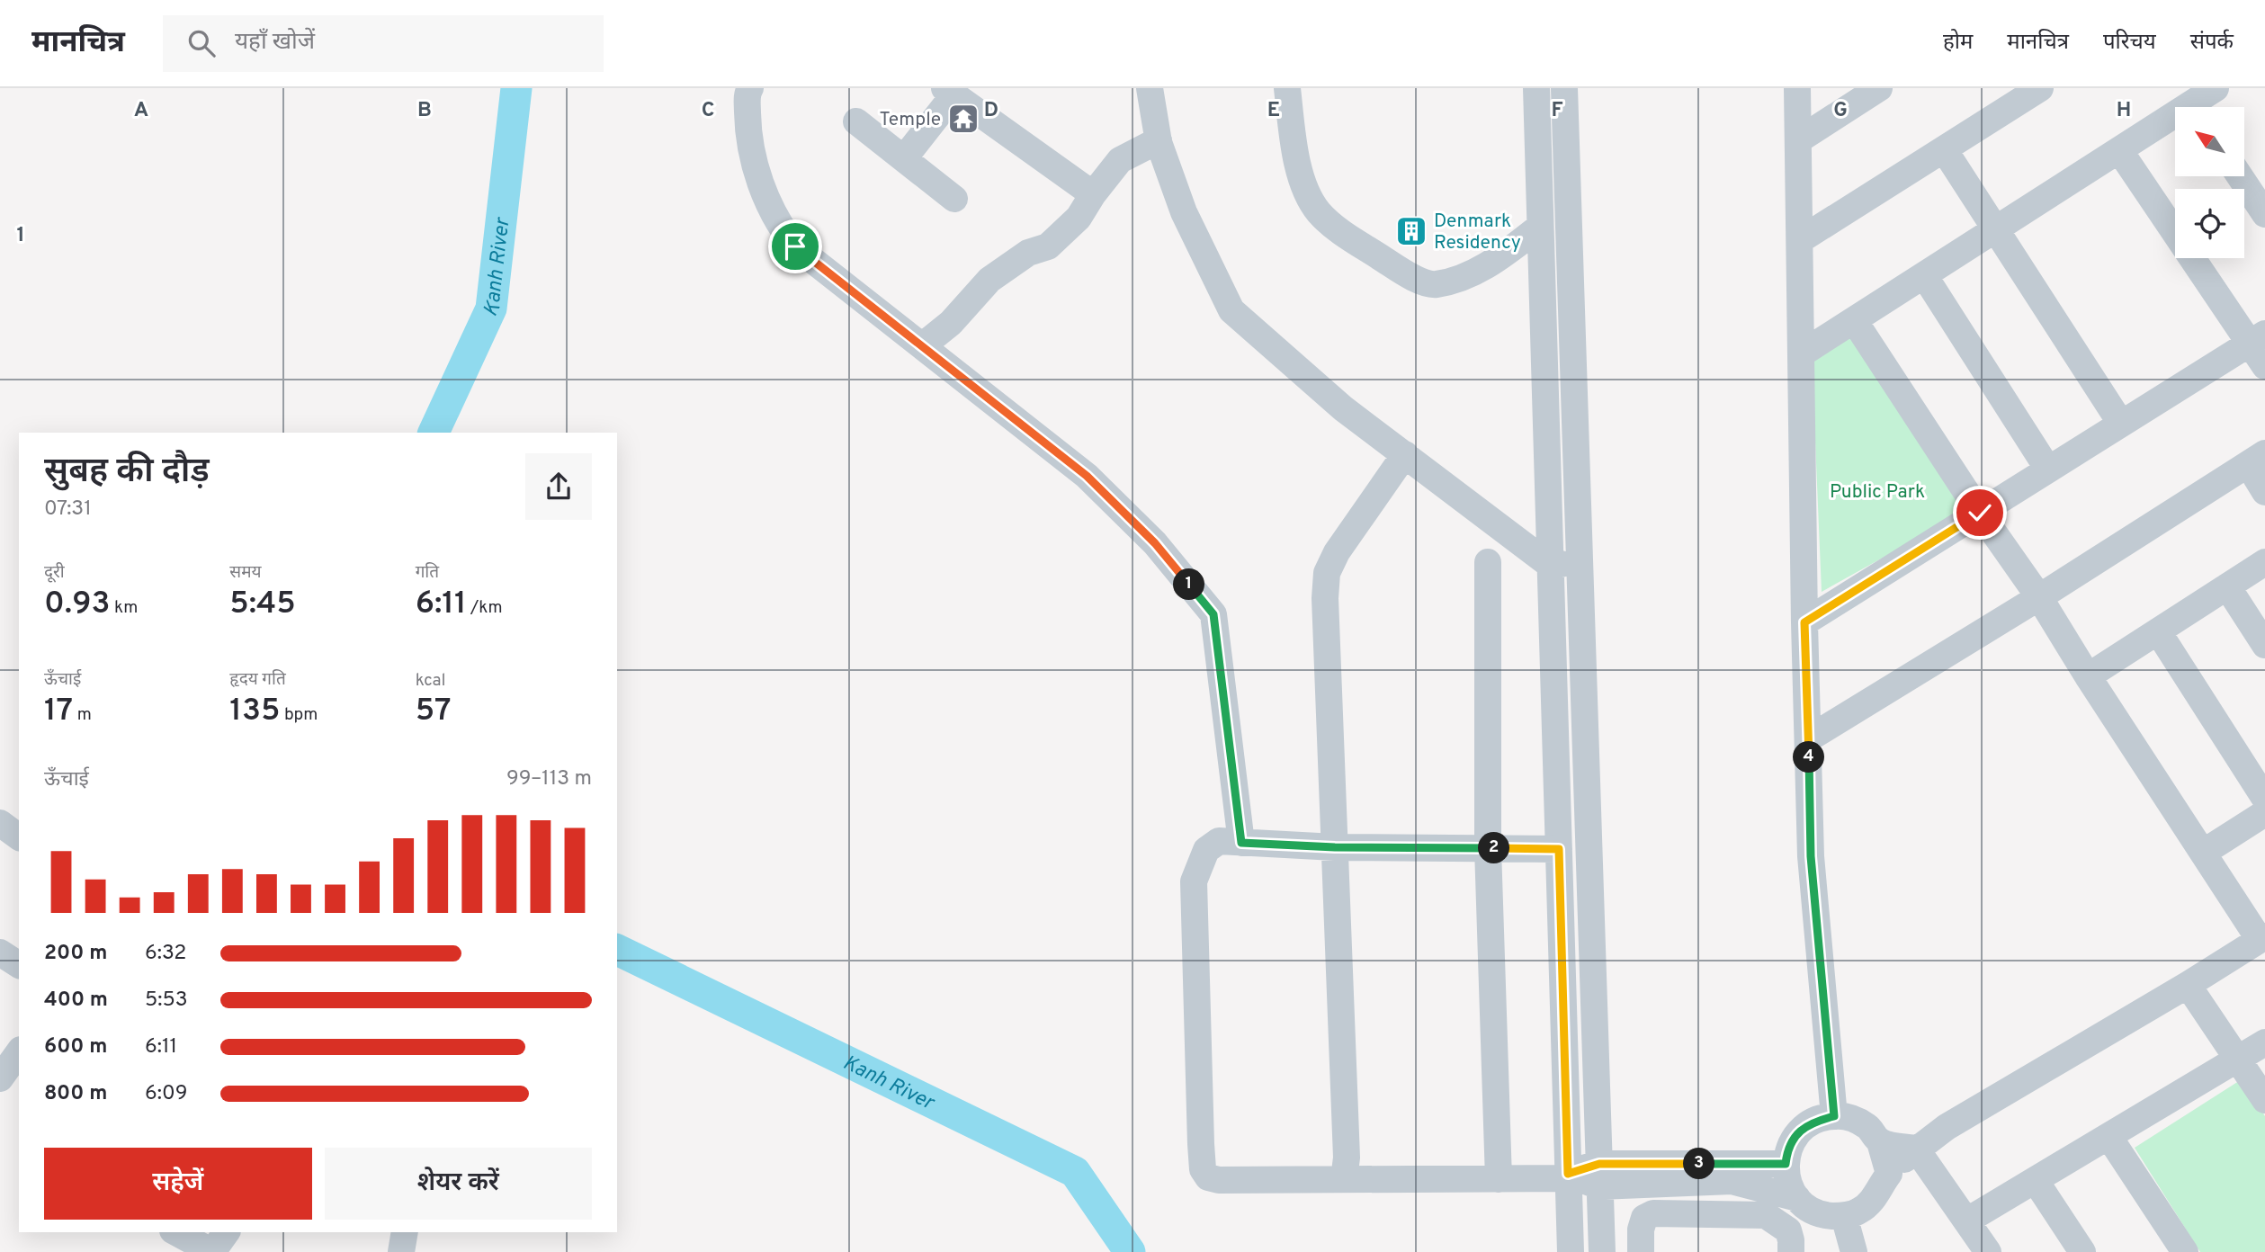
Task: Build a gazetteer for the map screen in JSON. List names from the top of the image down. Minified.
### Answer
{"water":["Kanh River"],"parks":["Public Park"],"places":{"temple":["Temple"],"building":["Denmark Residency"]},"north":"top left","page":{"header":"मानचित्र","search":"यहाँ खोजें","nav":["होम","मानचित्र","परिचय","संपर्क"],"heading":["सुबह की दौड़","07:31"],"stats":[["दूरी","0.93 km"],["समय","5:45"],["गति","6:11 /km"],["ऊँचाई","17 m"],["हृदय गति","135 bpm"],["kcal","57"]],"pins":["1","4","2","3"],"chart":["ऊँचाई","99–113 m"],"list":[{"name":"200 m","note":"6:32"},{"name":"400 m","note":"5:53"},{"name":"600 m","note":"6:11"},{"name":"800 m","note":"6:09"}],"buttons":["सहेजें","शेयर करें"]},"grid":{"columns":["A","B","C","D","E","F","G","H"],"rows":["1"]}}
